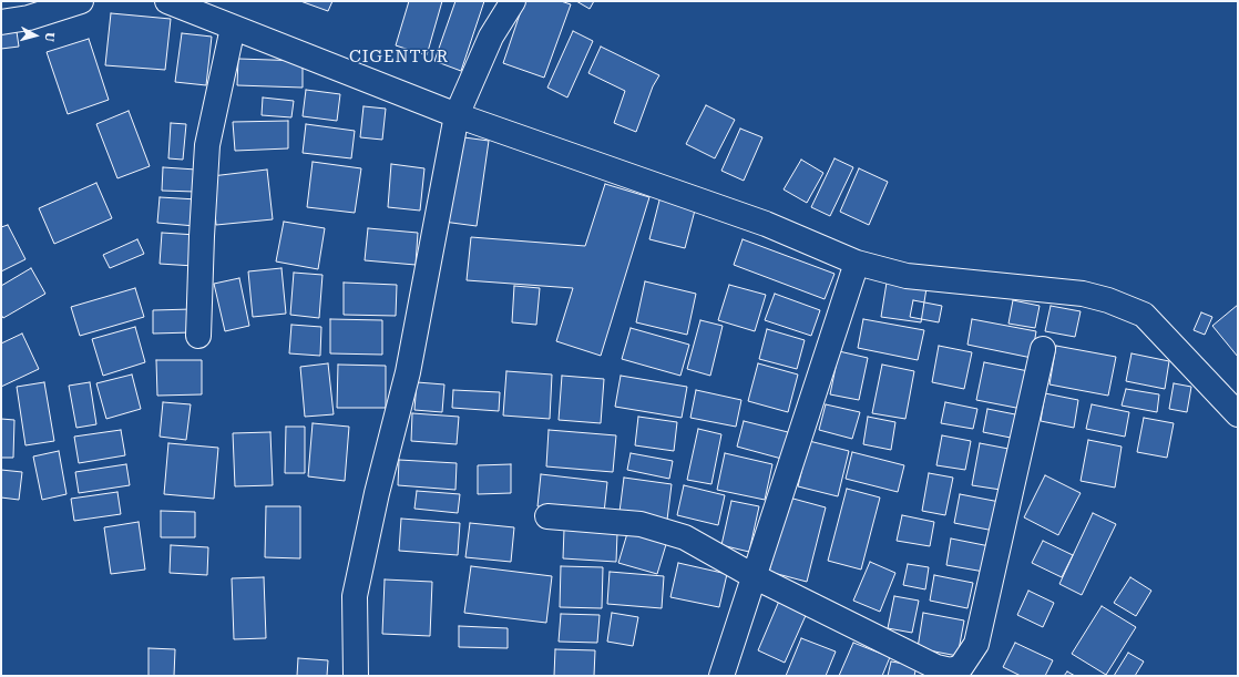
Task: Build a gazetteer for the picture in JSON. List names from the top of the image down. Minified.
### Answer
{"districts":["CIGENTUR"],"north":"right"}
